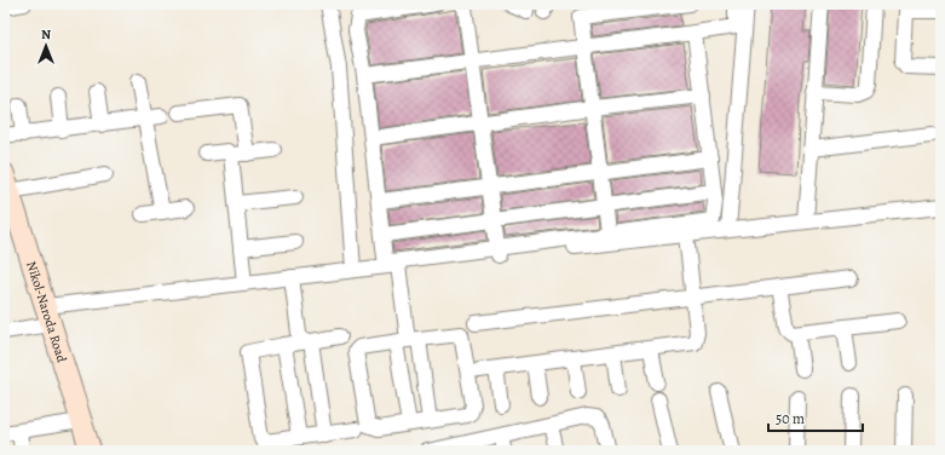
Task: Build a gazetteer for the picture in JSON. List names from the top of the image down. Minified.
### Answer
{"streets":{"main road":["Nikol-Naroda Road"]},"scale_bar":"50 m","north":"top"}
